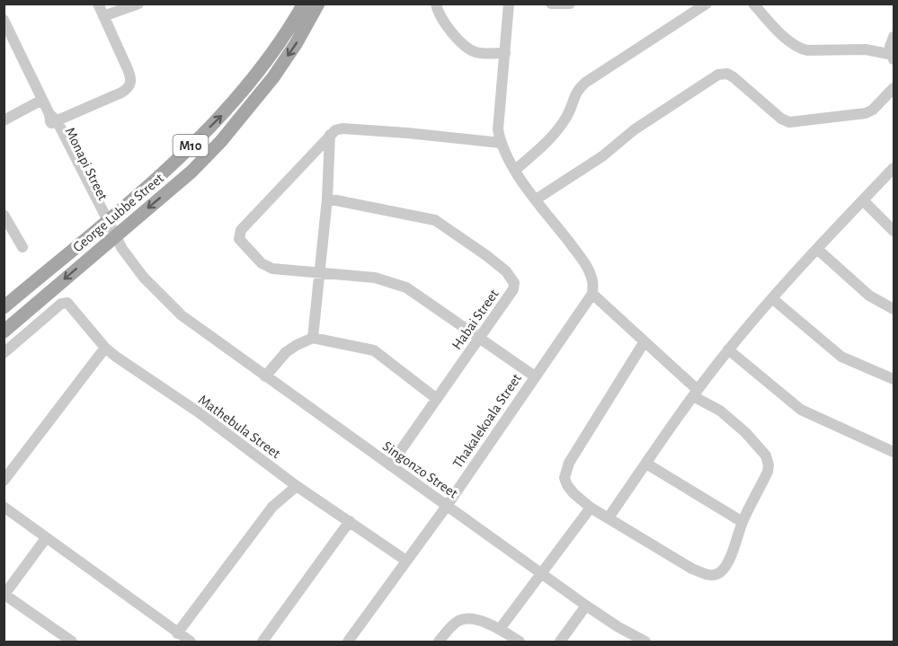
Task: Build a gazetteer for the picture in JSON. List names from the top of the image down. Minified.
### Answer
{"streets":{"main road":["M10","George Lubbe Street"],"street":["Monapi Street","Habai Street","Thakalekoala Street","Mathebula Street","Singonzo Street"]},"crossings":[["Monapi Street","George Lubbe Street"],["Monapi Street","Singonzo Street"],["George Lubbe Street","Singonzo Street"],["Habai Street","Singonzo Street"],["Thakalekoala Street","Mathebula Street"],["Thakalekoala Street","Singonzo Street"]]}
